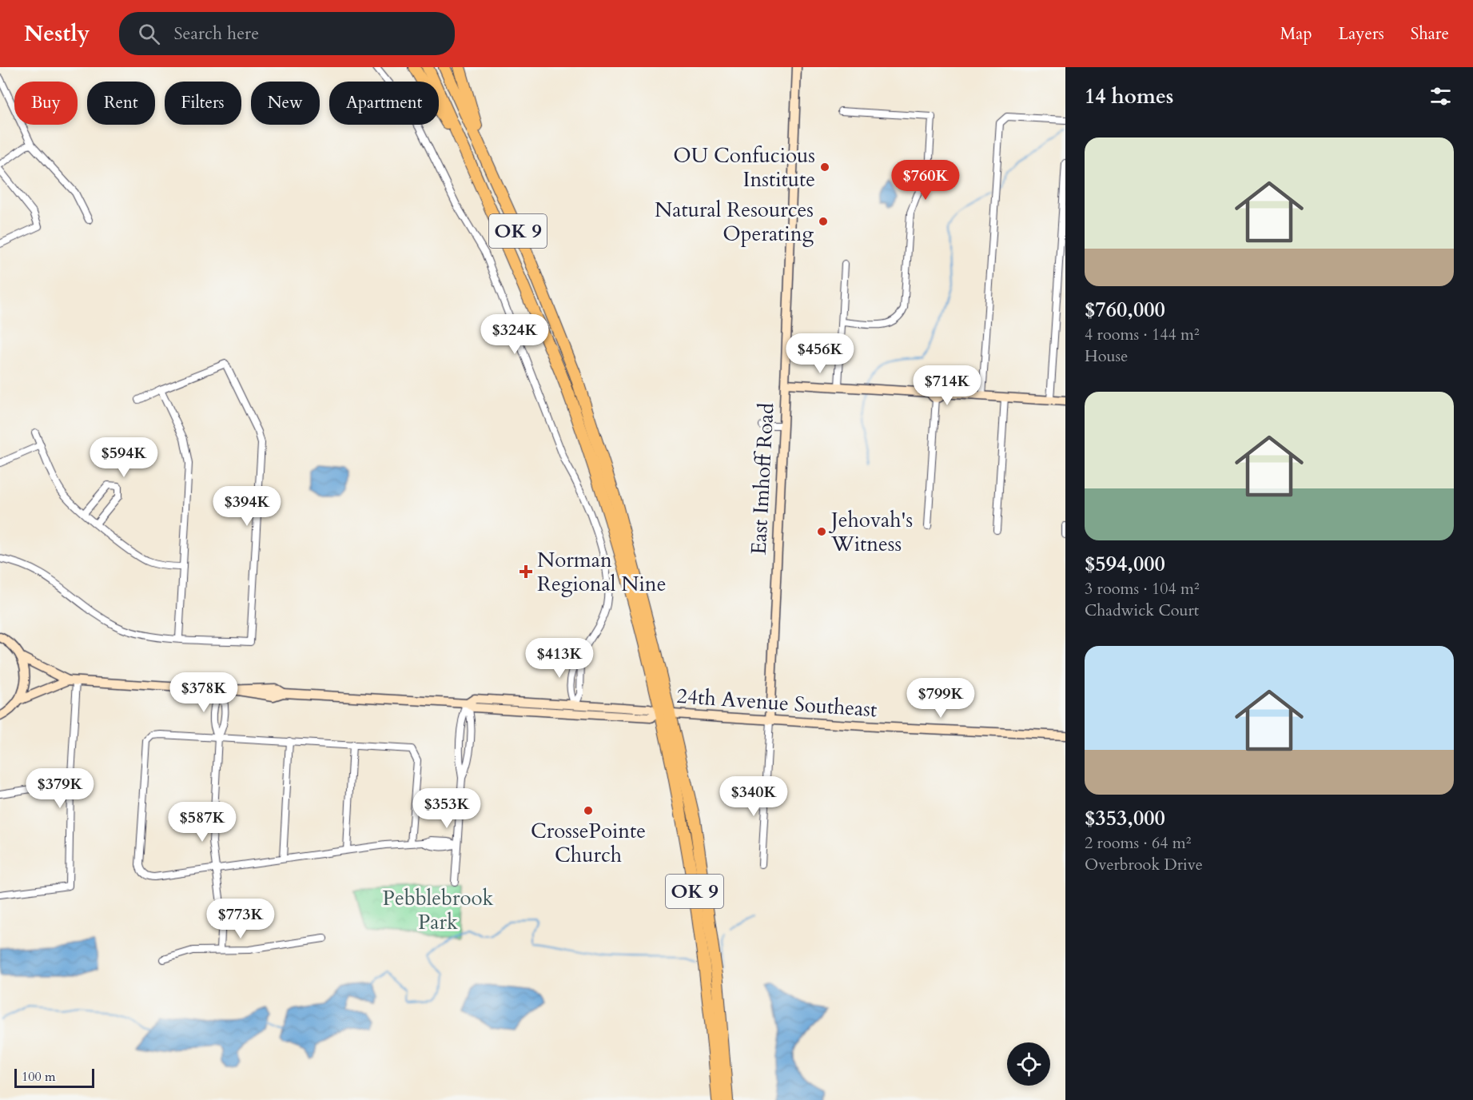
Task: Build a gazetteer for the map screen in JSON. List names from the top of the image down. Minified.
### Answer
{"streets":{"highway":["OK 9"],"street":["East Imhoff Road","24th Avenue Southeast"]},"crossings":[["OK 9","24th Avenue Southeast"],["East Imhoff Road","24th Avenue Southeast"]],"parks":["Pebblebrook Park"],"places":{"other":["OU Confucious Institute","Natural Resources Operating","Jehovah's Witness","CrossePointe Church"],"health":["Norman Regional Nine"]},"scale_bar":"100 m","page":{"header":"Nestly","search":"Search here","nav":["Map","Layers","Share"],"heading":"14 homes","chip":["Buy","Rent","Filters","New","Apartment"],"list":[{"name":"$760,000","note":"4 rooms · 144 m² · House"},{"name":"$594,000","note":"3 rooms · 104 m² · Chadwick Court"},{"name":"$353,000","note":"2 rooms · 64 m² · Overbrook Drive"}],"price":["$760K","$324K","$456K","$714K","$594K","$394K","$413K","$378K","$799K","$379K","$340K","$353K","$587K","$773K"],"scale":"100 m"}}
